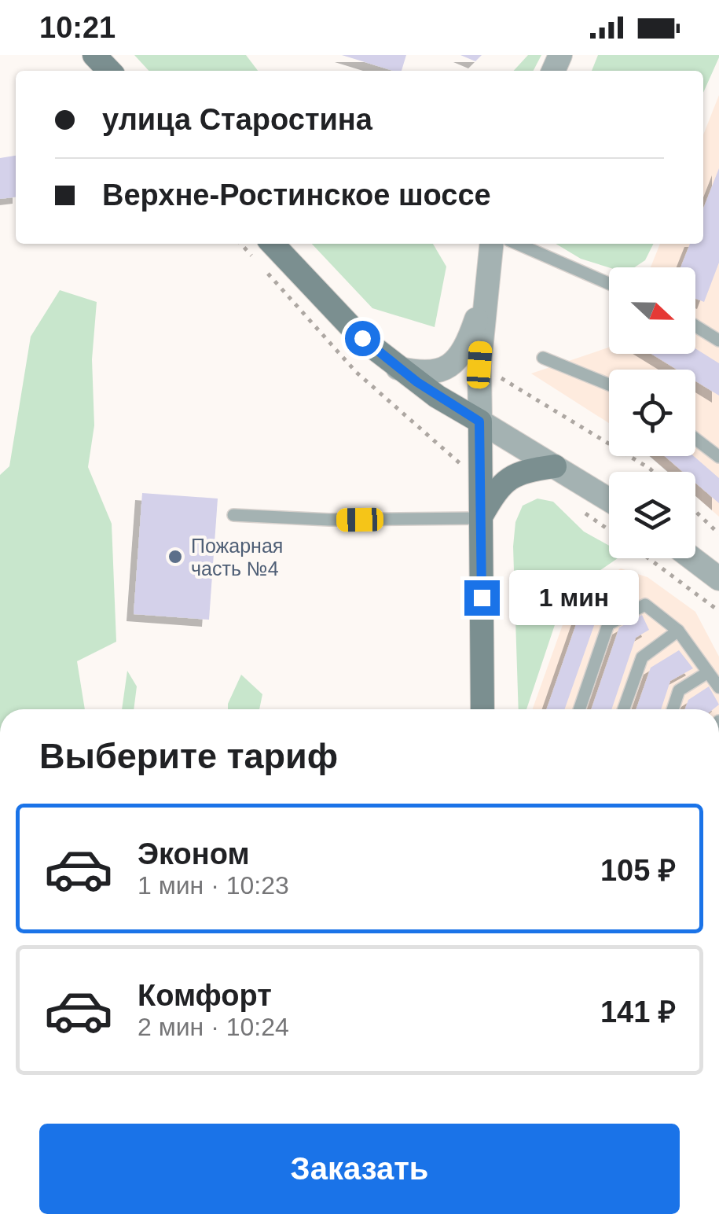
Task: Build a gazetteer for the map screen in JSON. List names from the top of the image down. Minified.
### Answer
{"places":["Пожарная часть №4"],"north":"right","page":{"status":"10:21","banner":["улица Старостина","Верхне-Ростинское шоссе"],"bubble":"1 мин","heading":"Выберите тариф","list":[{"name":"Эконом","note":"1 мин · 10:23","value":"105 ₽"},{"name":"Комфорт","note":"2 мин · 10:24","value":"141 ₽"}],"buttons":"Заказать"}}
